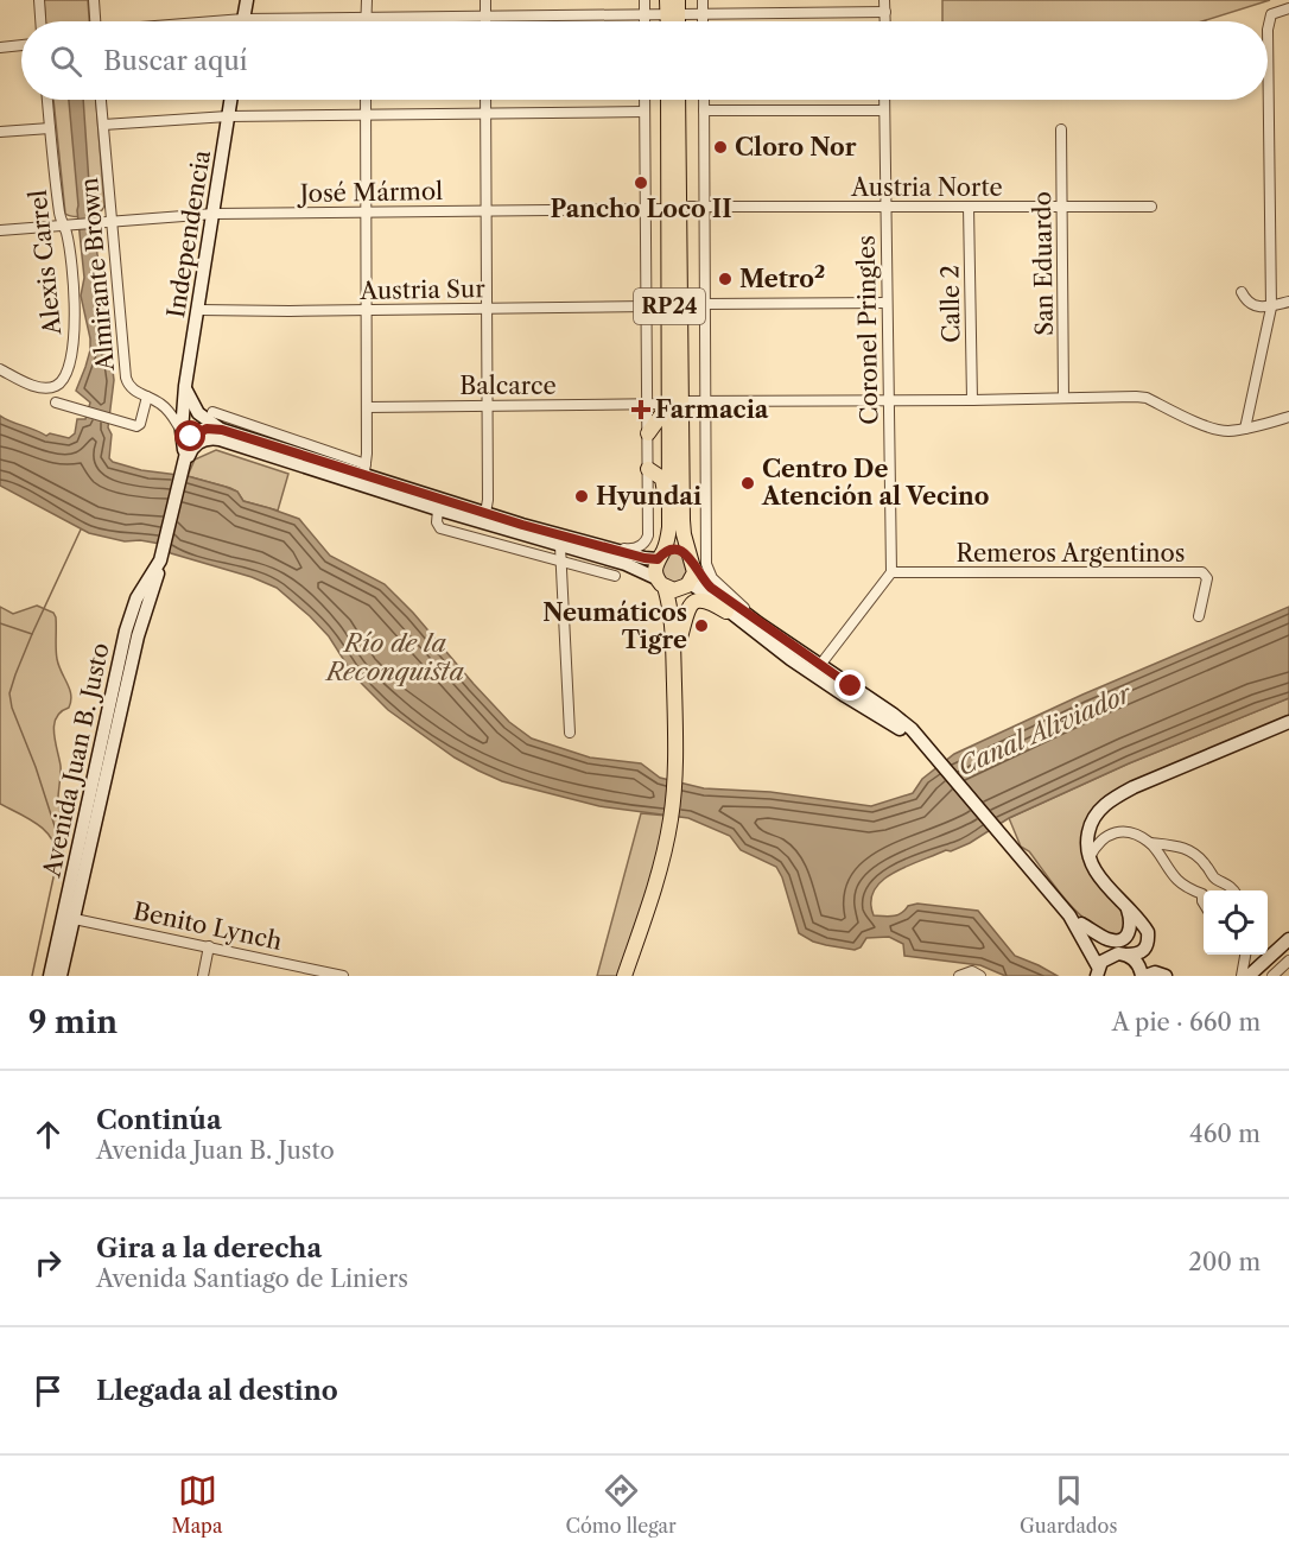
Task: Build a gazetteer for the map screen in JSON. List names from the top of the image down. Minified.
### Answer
{"streets":{"main road":["Independencia","RP24","Avenida Juan B. Justo"],"street":["Austria Norte","José Mármol","Alexis Carrel","San Eduardo","Almirante Brown","Austria Sur","Calle 2","Coronel Pringles","Balcarce","Remeros Argentinos","Benito Lynch"]},"crossings":[["Austria Norte","José Mármol"],["Austria Norte","San Eduardo"],["Austria Norte","Calle 2"],["Austria Norte","RP24"],["Austria Norte","Coronel Pringles"],["José Mármol","Independencia"],["José Mármol","Alexis Carrel"],["José Mármol","Almirante Brown"],["José Mármol","RP24"],["Independencia","Almirante Brown"],["Independencia","Austria Sur"],["Independencia","Avenida Juan B. Justo"],["San Eduardo","Balcarce"],["Calle 2","Balcarce"],["RP24","Balcarce"],["Coronel Pringles","Balcarce"],["Coronel Pringles","Remeros Argentinos"],["Avenida Juan B. Justo","Benito Lynch"]],"water":["Río de la Reconquista","Canal Aliviador"],"places":{"other":["Cloro Nor","Pancho Loco II","Metro²","Centro De Atención al Vecino","Hyundai","Neumáticos Tigre"],"health":["Farmacia"]},"page":{"search":"Buscar aquí","heading":["9 min","A pie · 660 m"],"list":[["Continúa","Avenida Juan B. Justo","460 m"],["Gira a la derecha","Avenida Santiago de Liniers","200 m"],"Llegada al destino"],"nav":["Mapa","Cómo llegar","Guardados"]}}
